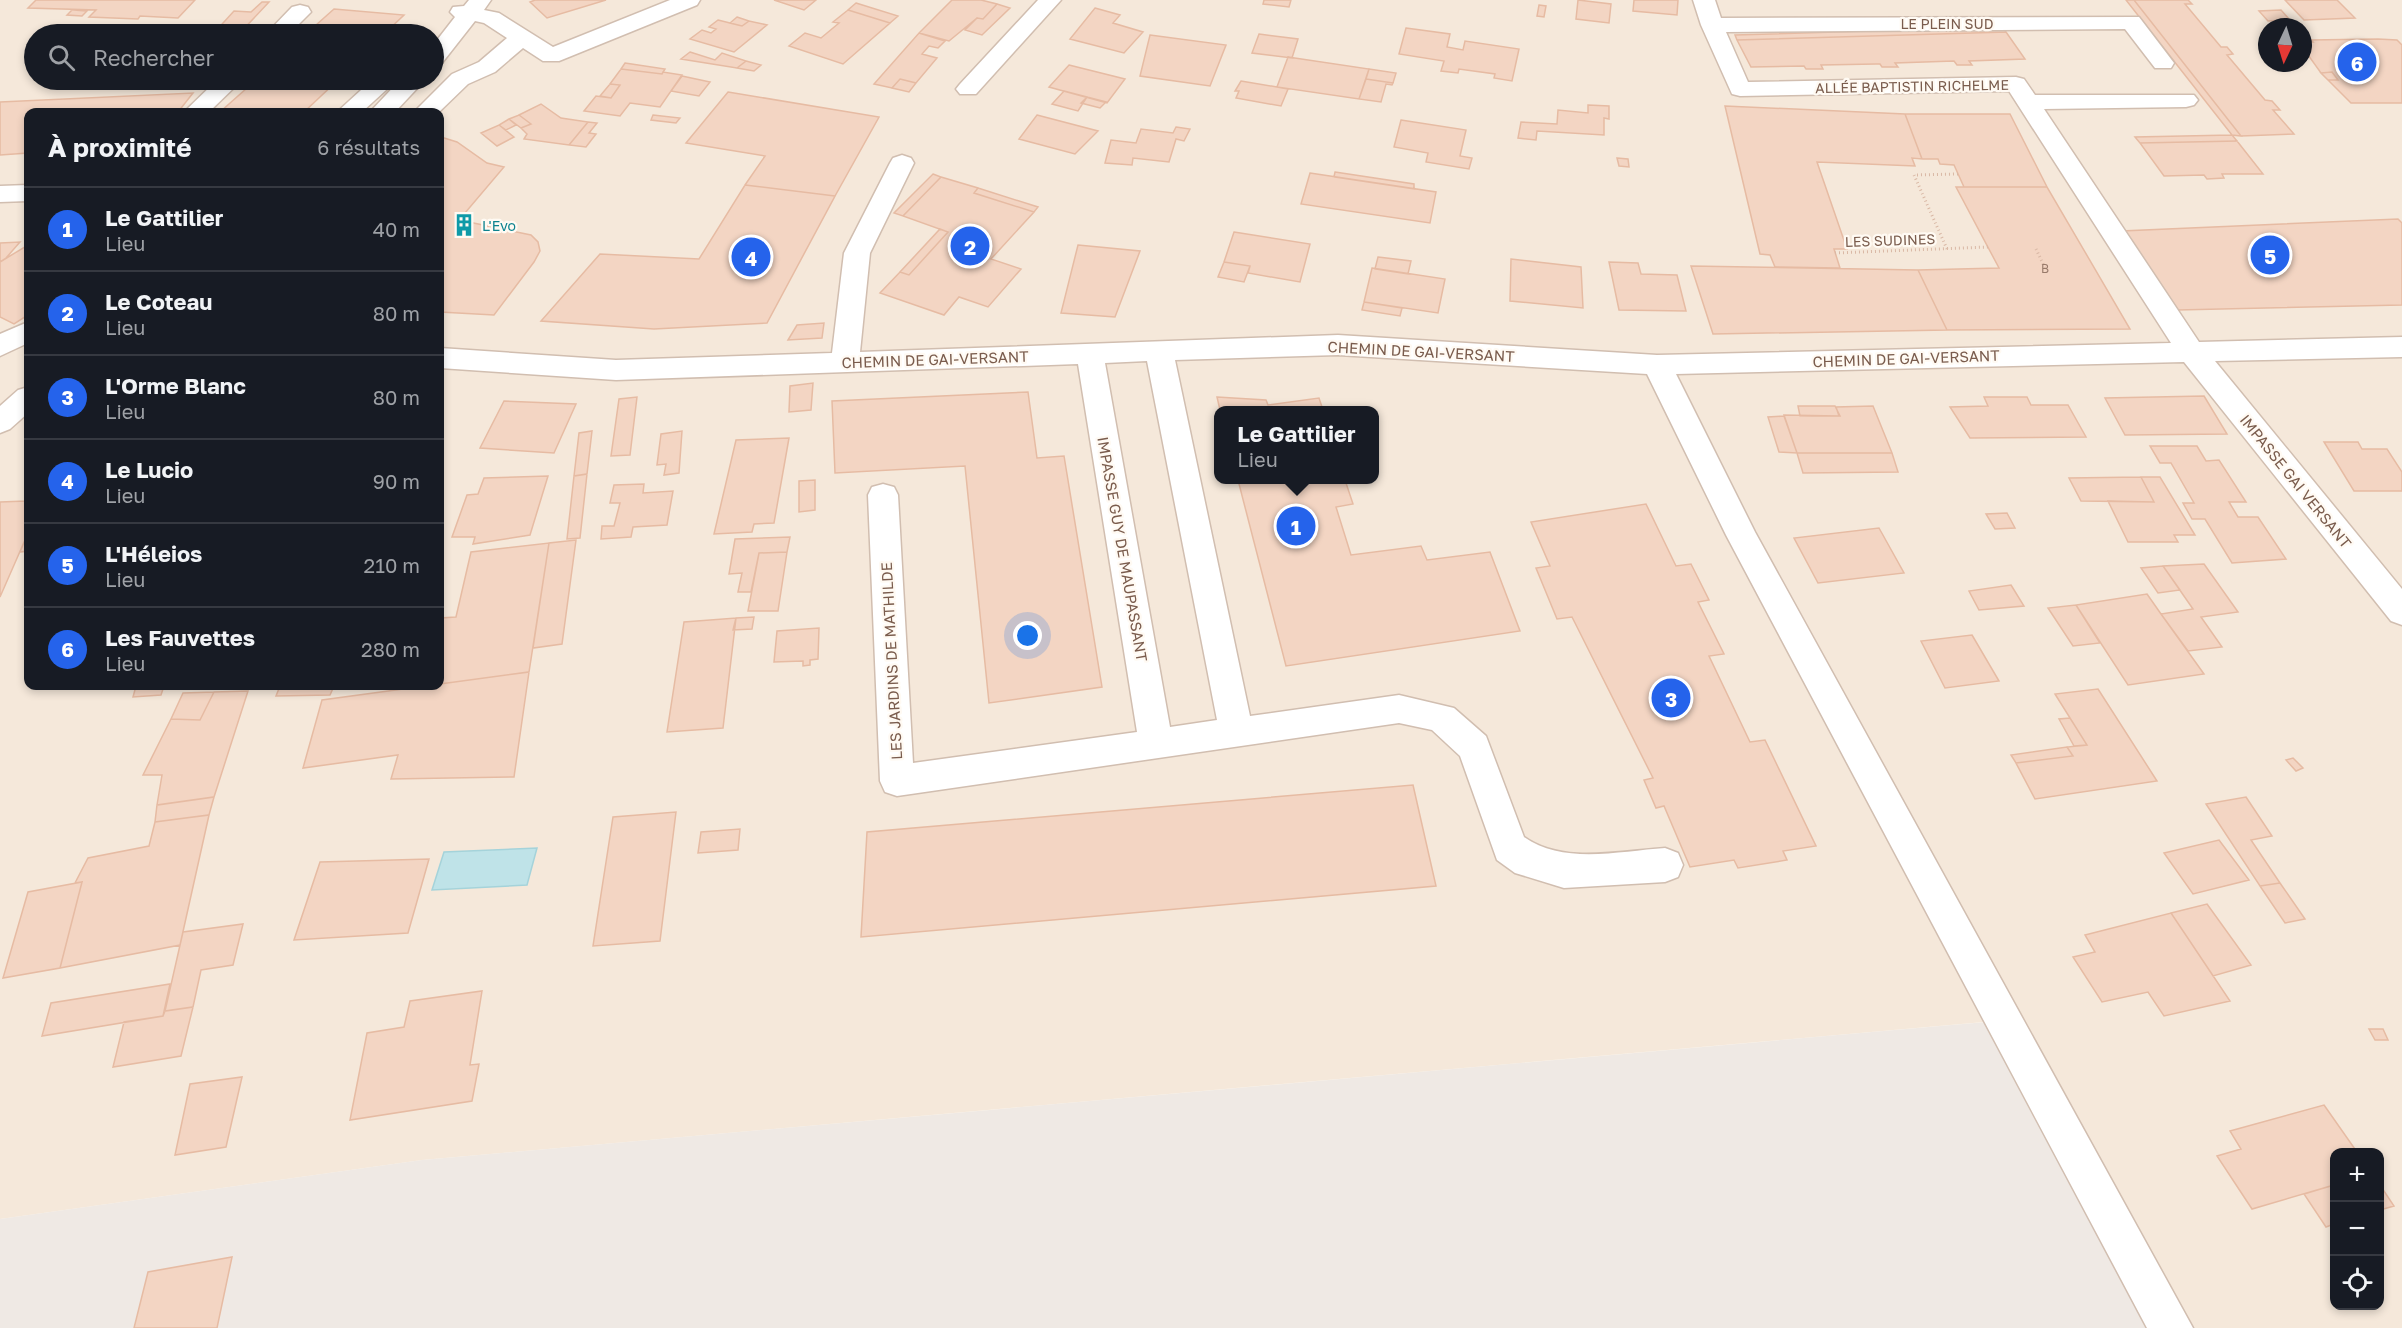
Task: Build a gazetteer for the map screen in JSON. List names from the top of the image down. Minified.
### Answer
{"streets":{"street":["LE PLEIN SUD","ALLÉE BAPTISTIN RICHELME","CHEMIN DE GAI-VERSANT","IMPASSE GAI VERSANT","IMPASSE GUY DE MAUPASSANT","LES JARDINS DE MATHILDE"],"path":["LES SUDINES"]},"crossings":[["LE PLEIN SUD","ALLÉE BAPTISTIN RICHELME"],["ALLÉE BAPTISTIN RICHELME","CHEMIN DE GAI-VERSANT"],["ALLÉE BAPTISTIN RICHELME","IMPASSE GAI VERSANT"],["CHEMIN DE GAI-VERSANT","IMPASSE GAI VERSANT"],["CHEMIN DE GAI-VERSANT","IMPASSE GUY DE MAUPASSANT"],["IMPASSE GUY DE MAUPASSANT","LES JARDINS DE MATHILDE"]],"places":{"building":["L'Evo"]},"house_numbers":["B"],"north":"bottom","page":{"search":"Rechercher","pins":["6","2","5","4","1","3"],"heading":["À proximité","6 résultats"],"list":[{"mark":"1","name":"Le Gattilier","note":"Lieu","value":"40 m"},{"mark":"2","name":"Le Coteau","note":"Lieu","value":"80 m"},{"mark":"3","name":"L'Orme Blanc","note":"Lieu","value":"80 m"},{"mark":"4","name":"Le Lucio","note":"Lieu","value":"90 m"},{"mark":"5","name":"L'Héleios","note":"Lieu","value":"210 m"},{"mark":"6","name":"Les Fauvettes","note":"Lieu","value":"280 m"}],"popup":["Le Gattilier","Lieu"],"map_buttons":["+","−"]}}
